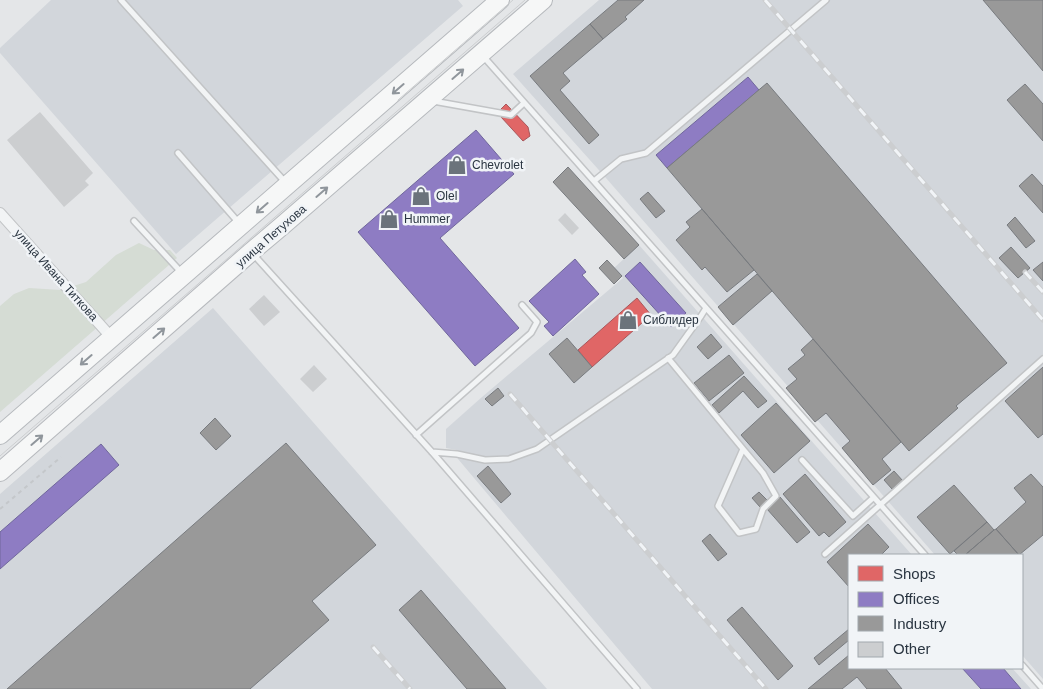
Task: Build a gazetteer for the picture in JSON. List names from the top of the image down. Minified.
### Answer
{"streets":{"highway":["улица Петухова"],"street":["улица Ивана Титкова"]},"places":{"shop":["Chevrolet","Olel","Hummer","Сиблидер"]},"legend":["Shops","Offices","Industry","Other"]}
